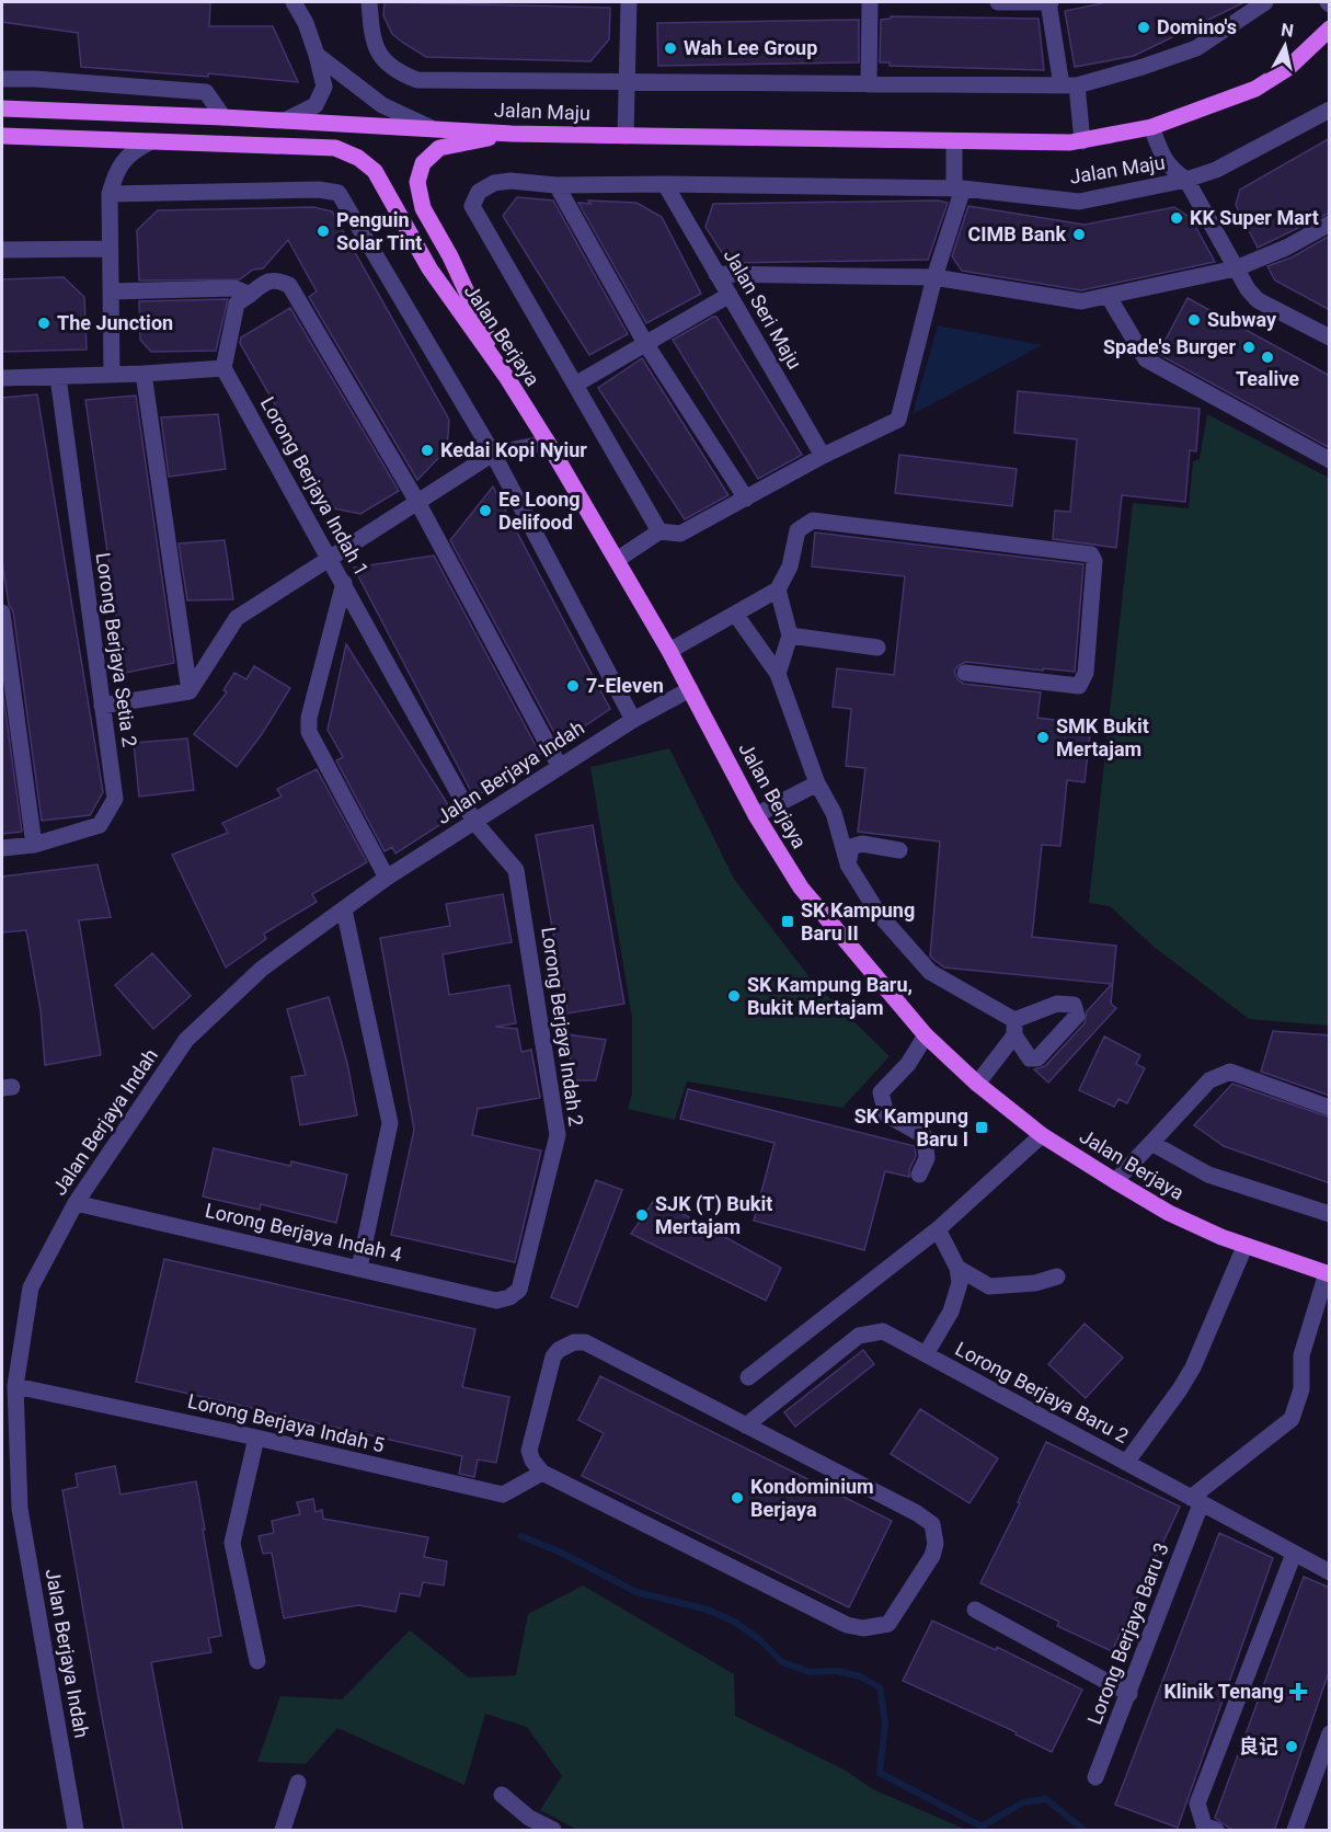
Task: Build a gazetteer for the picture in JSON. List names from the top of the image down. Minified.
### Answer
{"streets":{"main road":["Jalan Maju","Jalan Berjaya"],"street":["Jalan Seri Maju","Lorong Berjaya Indah 1","Lorong Berjaya Setia 2","Jalan Berjaya Indah","Lorong Berjaya Indah 2","Lorong Berjaya Indah 4","Lorong Berjaya Baru 2","Lorong Berjaya Indah 5","Lorong Berjaya Baru 3"]},"crossings":[["Jalan Maju","Jalan Seri Maju"],["Jalan Berjaya","Jalan Berjaya Indah"],["Lorong Berjaya Indah 1","Jalan Berjaya Indah"],["Lorong Berjaya Indah 1","Lorong Berjaya Indah 2"],["Jalan Berjaya Indah","Lorong Berjaya Indah 2"],["Jalan Berjaya Indah","Lorong Berjaya Indah 4"],["Jalan Berjaya Indah","Lorong Berjaya Indah 5"],["Lorong Berjaya Indah 2","Lorong Berjaya Indah 4"],["Lorong Berjaya Baru 2","Lorong Berjaya Baru 3"]],"places":{"other":["Domino's","Wah Lee Group","KK Super Mart","Penguin Solar Tint","CIMB Bank","Subway","The Junction","Spade's Burger","Tealive","Kedai Kopi Nyiur","Ee Loong Delifood","7-Eleven","SMK Bukit Mertajam","SK Kampung Baru, Bukit Mertajam","SJK (T) Bukit Mertajam","Kondominium Berjaya","良记"],"transit":["SK Kampung Baru II","SK Kampung Baru I"],"health":["Klinik Tenang"]},"north":"top"}
